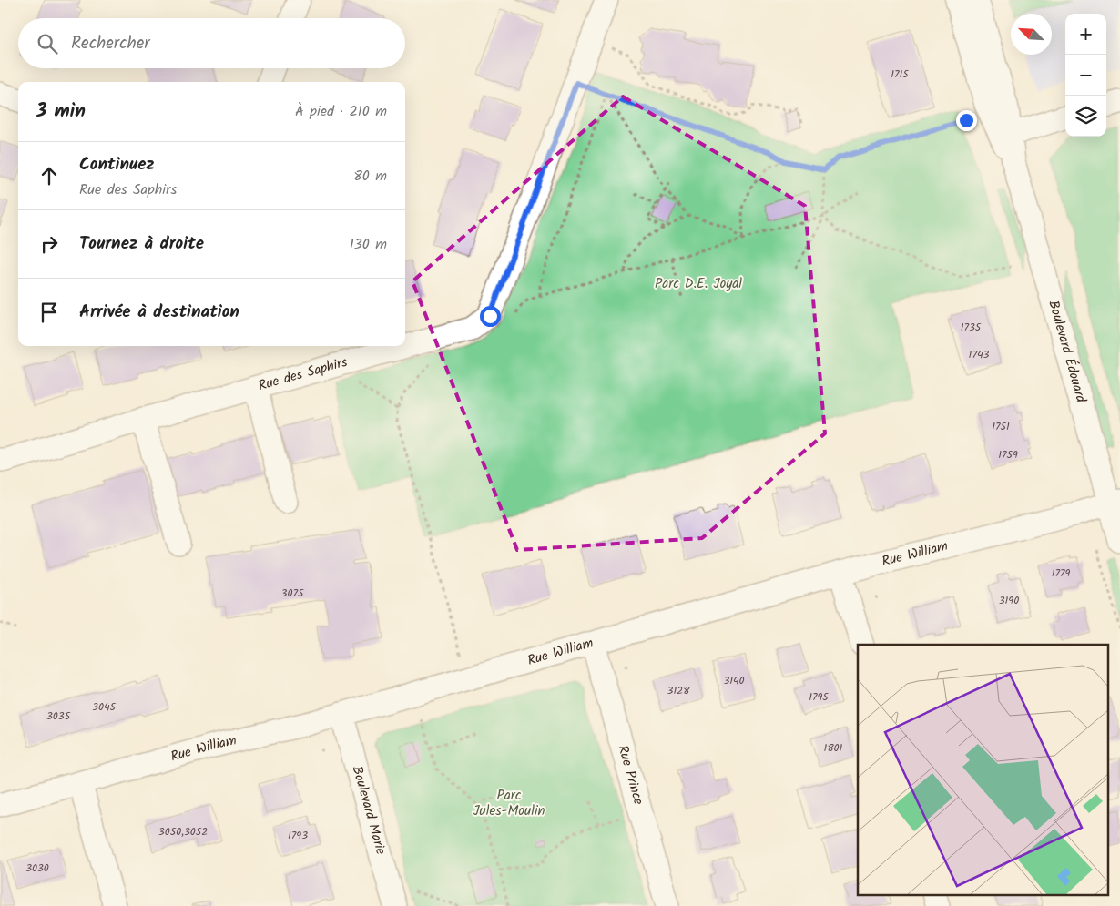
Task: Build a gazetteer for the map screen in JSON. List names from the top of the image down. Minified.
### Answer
{"streets":{"street":["Boulevard Édouard","Rue des Saphirs","Rue William","Rue Prince","Boulevard Marie"]},"crossings":[["Boulevard Édouard","Rue William"],["Rue William","Rue Prince"],["Rue William","Boulevard Marie"]],"parks":["Parc D.E. Joyal","Parc Jules-Moulin"],"house_numbers":["1715","1735","1743","1751","1759","1779","3075","3190","3140","3128","1795","3045","3035","1801","3050,3052","1793","3030"],"north":"top left","page":{"map_buttons":["+","−"],"search":"Rechercher","heading":["3 min","À pied · 210 m"],"list":[["Continuez","Rue des Saphirs","80 m"],["Tournez à droite","130 m"],"Arrivée à destination"]}}
